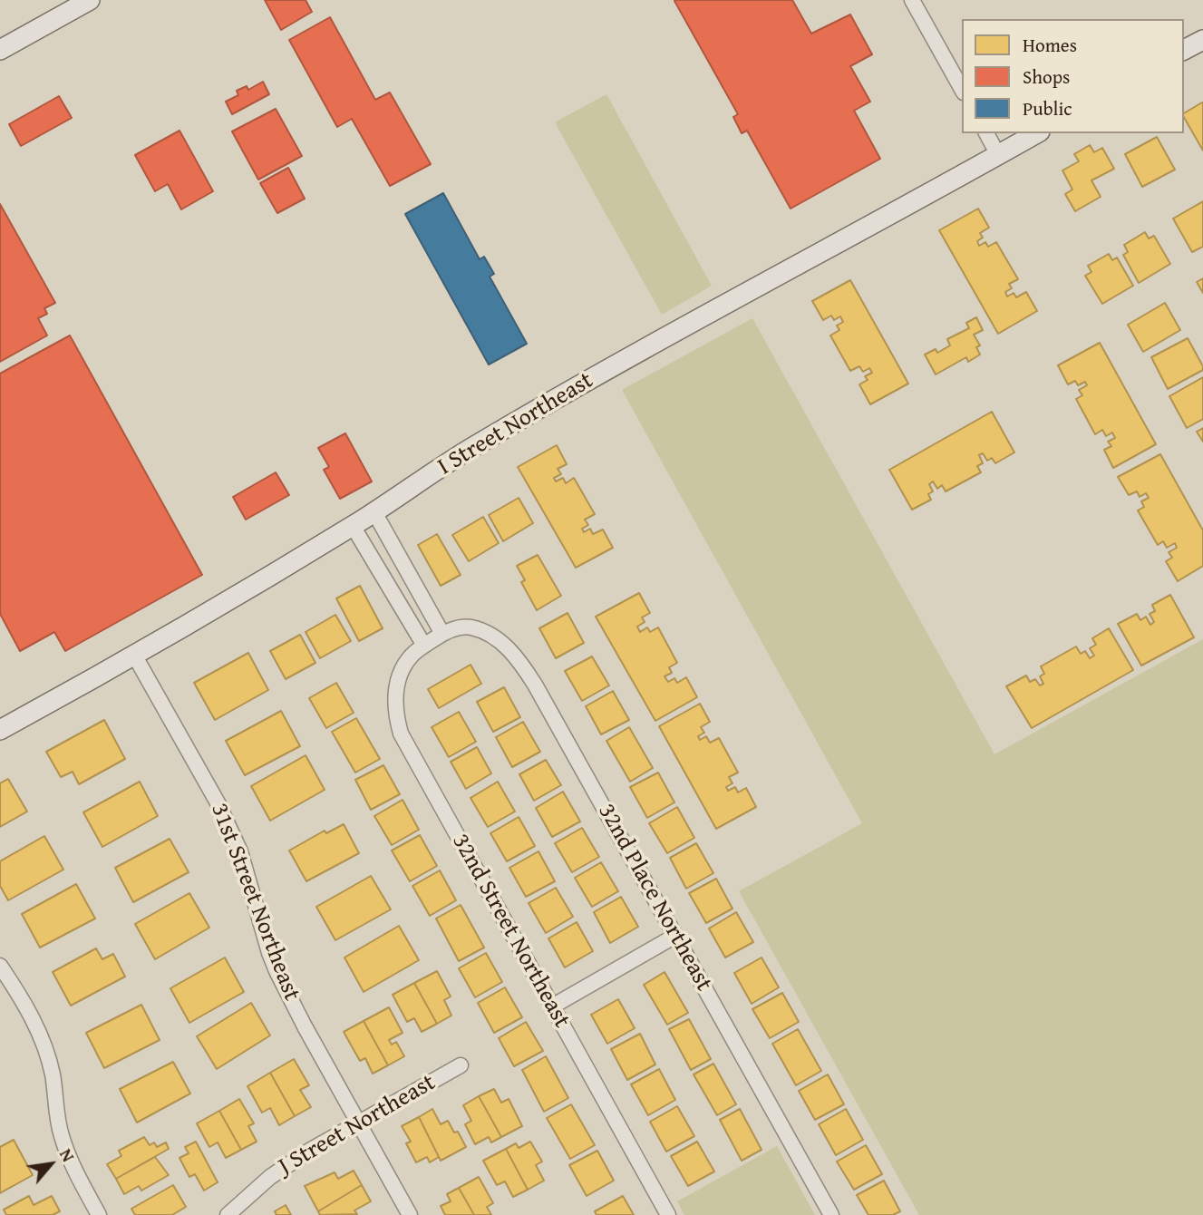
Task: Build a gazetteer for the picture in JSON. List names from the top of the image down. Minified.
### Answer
{"streets":{"street":["I Street Northeast","32nd Place Northeast","31st Street Northeast","32nd Street Northeast","J Street Northeast"]},"crossings":[["I Street Northeast","31st Street Northeast"],["32nd Place Northeast","32nd Street Northeast"],["31st Street Northeast","J Street Northeast"]],"legend":["Homes","Shops","Public"],"north":"top right"}
